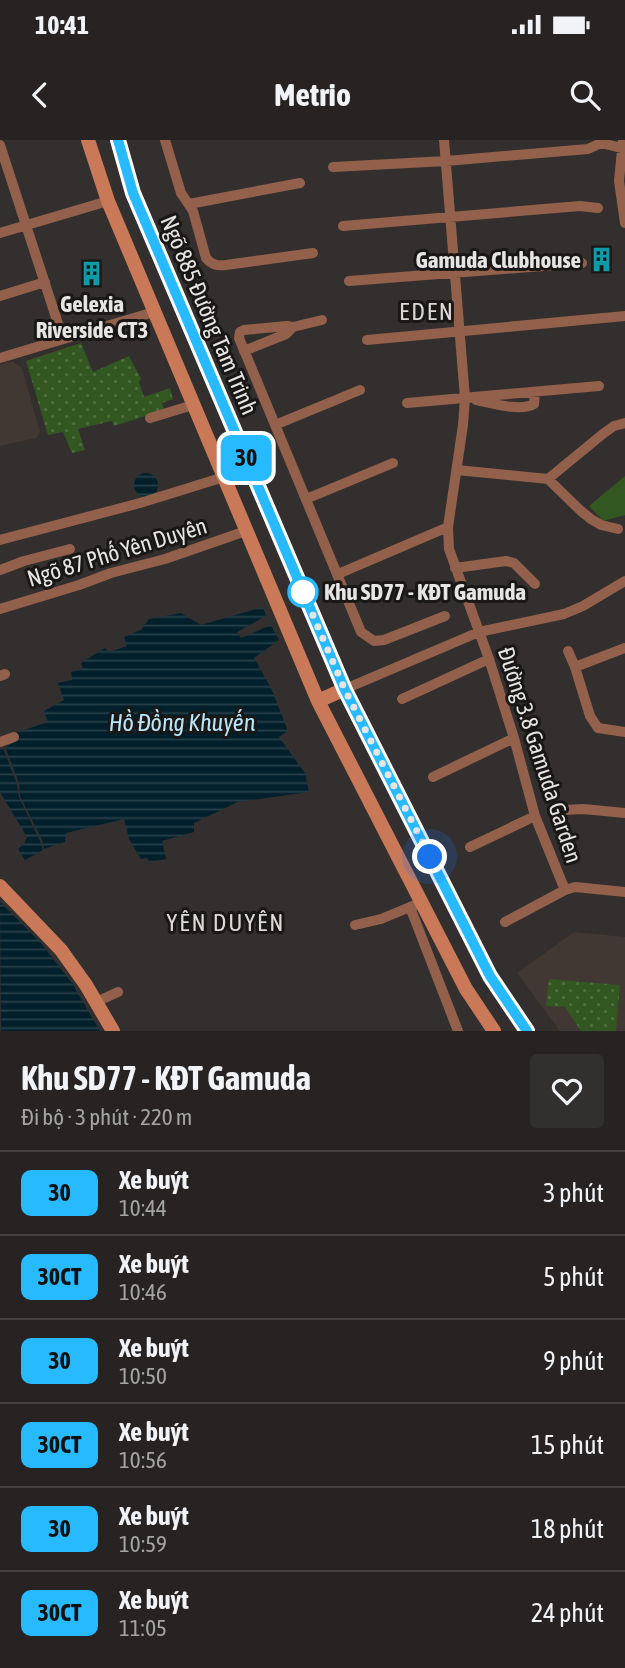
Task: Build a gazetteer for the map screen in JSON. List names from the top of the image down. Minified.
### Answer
{"streets":{"street":["Ngõ 885 Đường Tam Trinh","Ngõ 87 Phố Yên Duyên","Đường 3.8 Gamuda Garden"]},"districts":["EDEN","YÊN DUYÊN"],"water":["Hồ Đồng Khuyến"],"places":{"building":["Gamuda Clubhouse","Gelexia Riverside CT3"],"other":["Khu SD77 - KĐT Gamuda"]},"lines":["bus line 30"],"page":{"status":"10:41","header":"Metrio","on_map":"30","heading":["Khu SD77 - KĐT Gamuda","Đi bộ · 3 phút · 220 m"],"list":[{"mark":"30","name":"Xe buýt","note":"10:44","value":"3 phút"},{"mark":"30CT","name":"Xe buýt","note":"10:46","value":"5 phút"},{"mark":"30","name":"Xe buýt","note":"10:50","value":"9 phút"},{"mark":"30CT","name":"Xe buýt","note":"10:56","value":"15 phút"},{"mark":"30","name":"Xe buýt","note":"10:59","value":"18 phút"},{"mark":"30CT","name":"Xe buýt","note":"11:05","value":"24 phút"}]}}
